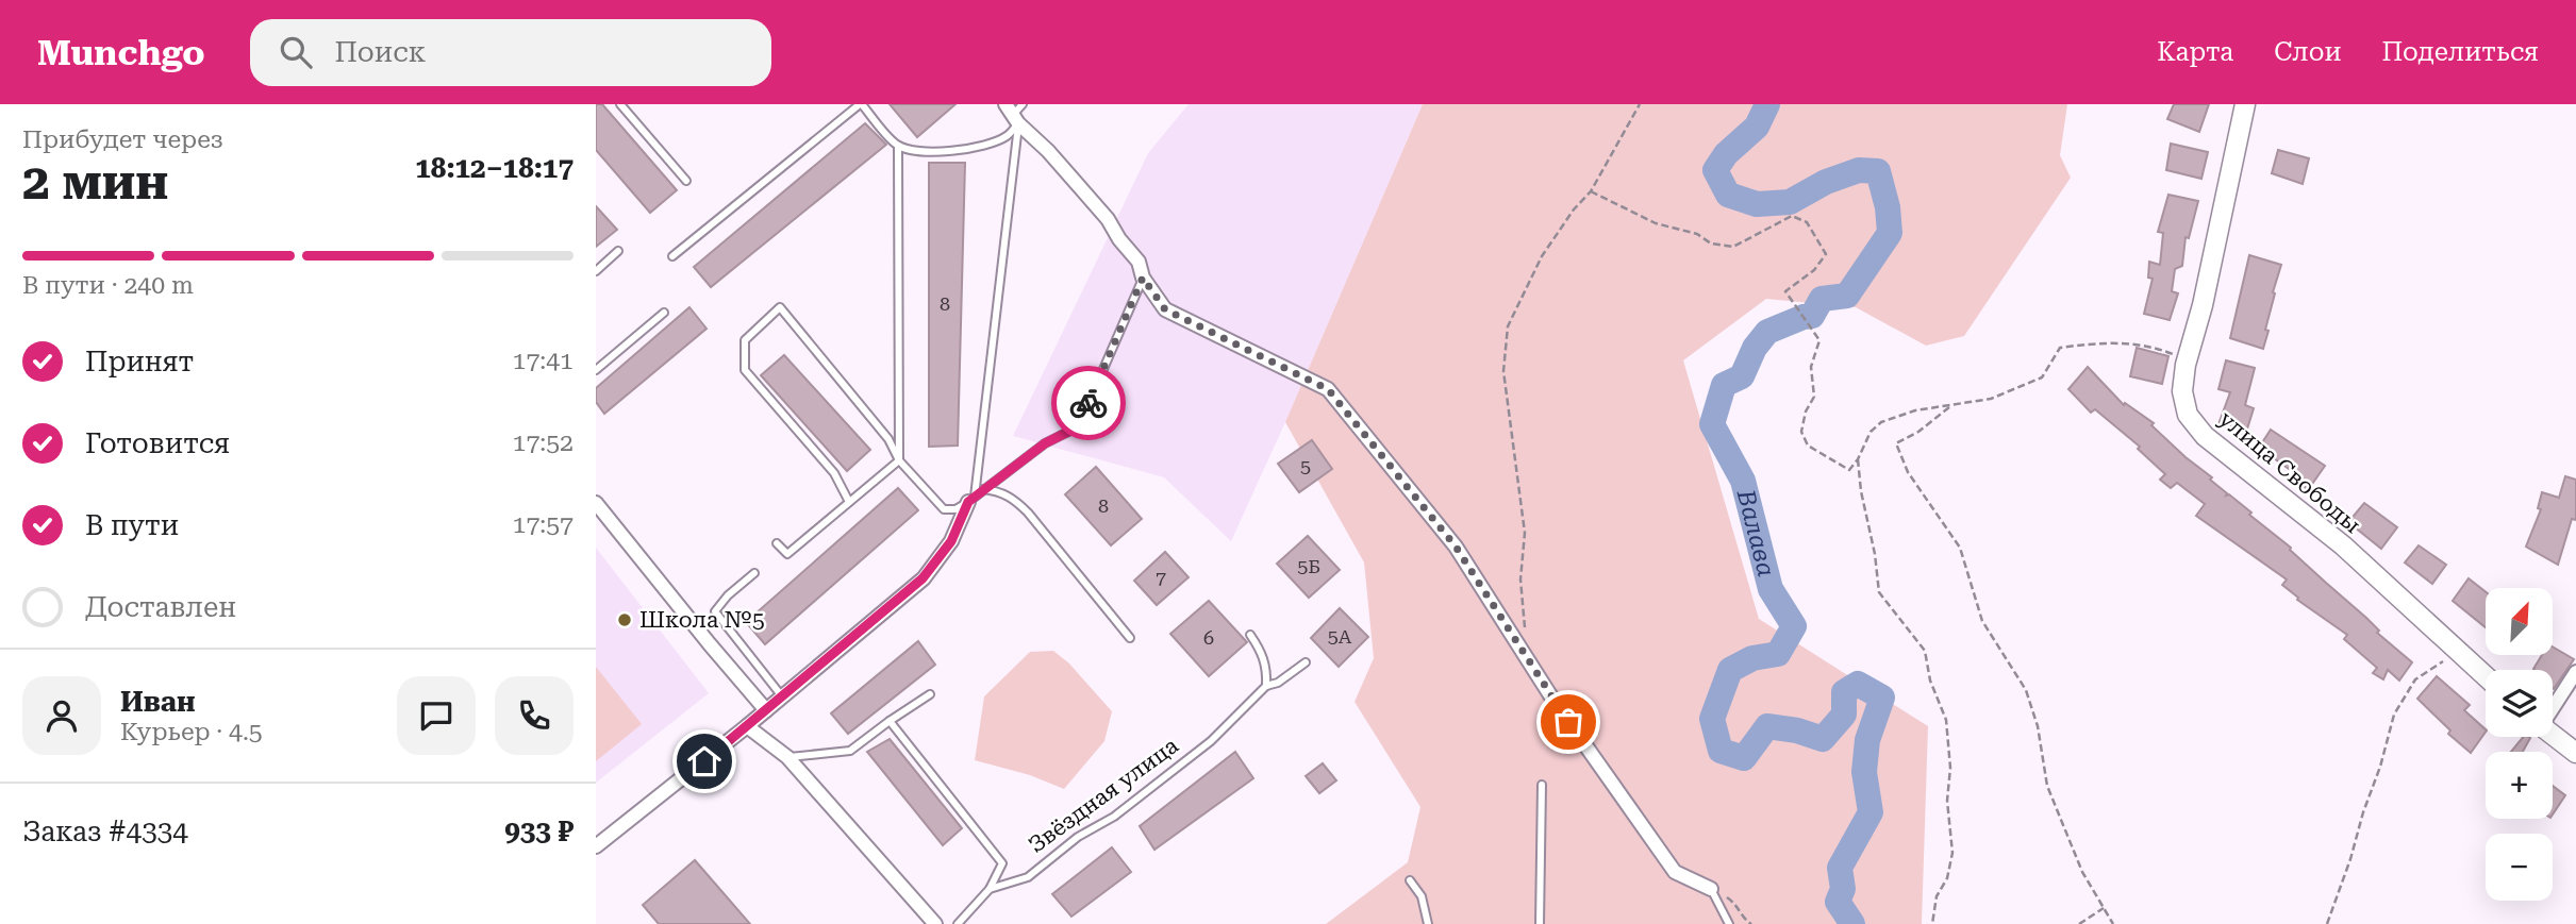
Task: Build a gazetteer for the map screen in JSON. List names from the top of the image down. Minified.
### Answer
{"streets":{"main road":["улица Свободы"],"lane":["Звёздная улица"]},"water":["Валава"],"places":["Школа №5"],"house_numbers":["8","5","8","5Б","7","5А","6"],"north":"top right","page":{"header":"Munchgo","search":"Поиск","nav":["Карта","Слои","Поделиться"],"heading":["2 мин","Прибудет через","18:12–18:17"],"panel":["Иван","Курьер · 4.5","Заказ #4334","933 ₽"],"bar":"В пути · 240 m","list":[["Принят","17:41"],["Готовится","17:52"],["В пути","17:57"],"Доставлен"],"map_buttons":["+","−"]}}
